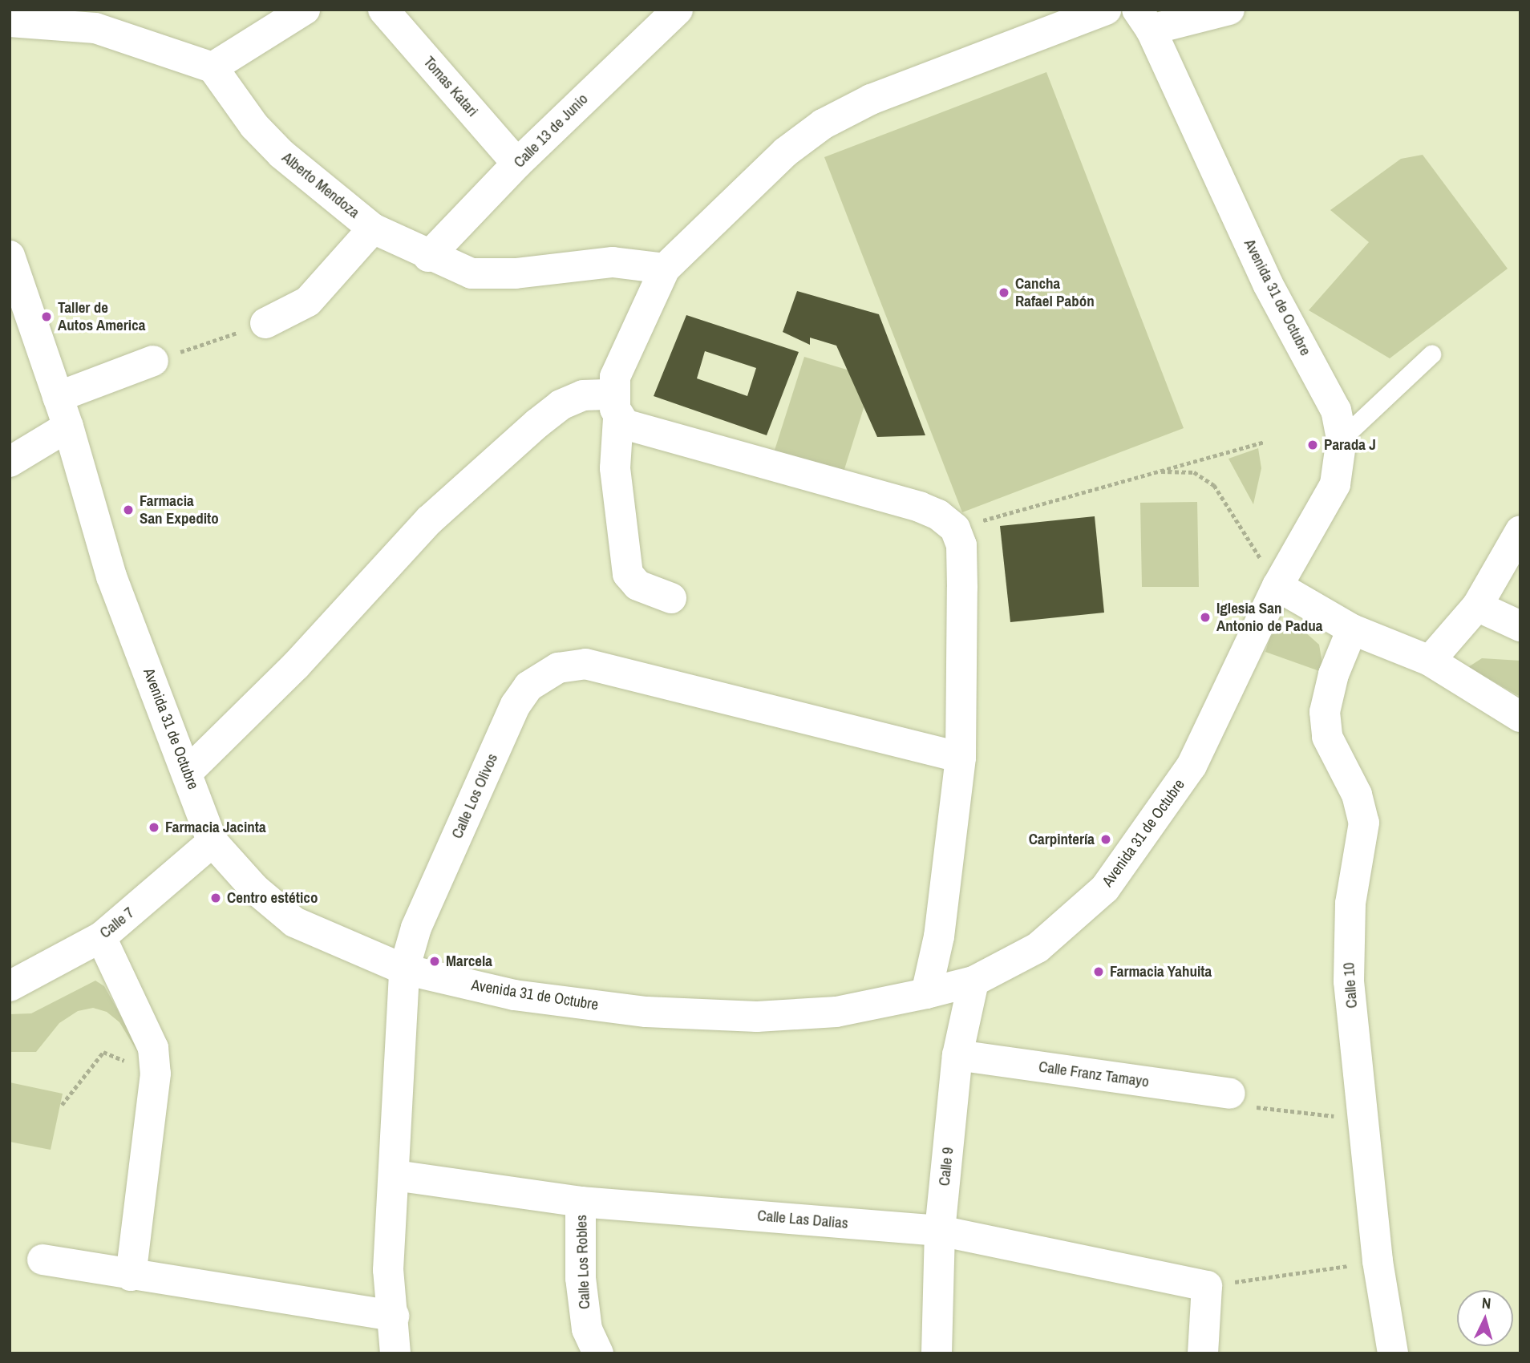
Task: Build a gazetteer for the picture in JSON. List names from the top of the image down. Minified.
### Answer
{"streets":{"street":["Tomas Katari","Calle 13 de Junio","Alberto Mendoza","Avenida 31 de Octubre","Calle Los Olivos","Calle 7","Calle 10","Calle Franz Tamayo","Calle 9","Calle Las Dalias","Calle Los Robles"]},"crossings":[["Tomas Katari","Calle 13 de Junio"],["Calle 13 de Junio","Alberto Mendoza"],["Avenida 31 de Octubre","Calle Los Olivos"],["Avenida 31 de Octubre","Calle 7"],["Avenida 31 de Octubre","Calle 9"],["Calle Los Olivos","Calle Las Dalias"],["Calle Franz Tamayo","Calle 9"],["Calle 9","Calle Las Dalias"],["Calle Las Dalias","Calle Los Robles"]],"places":["Cancha Rafael Pabón","Taller de Autos America","Parada J","Farmacia San Expedito","Iglesia San Antonio de Padua","Farmacia Jacinta","Carpintería","Centro estético","Marcela","Farmacia Yahuita"],"north":"top"}
